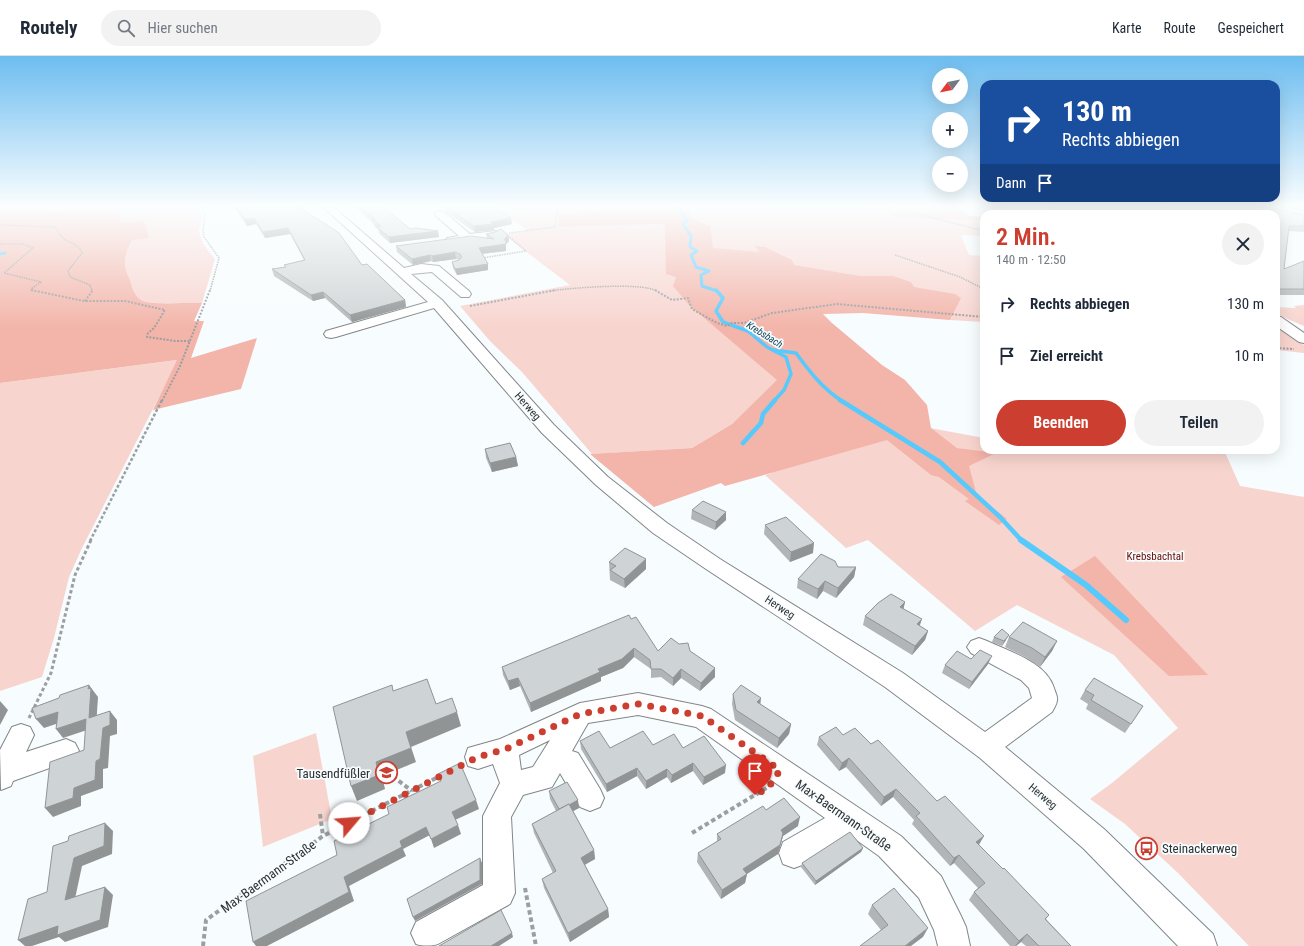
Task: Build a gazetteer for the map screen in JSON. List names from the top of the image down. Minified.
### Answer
{"streets":{"street":["Herweg","Max-Baermann-Straße"]},"water":["Krebsbach"],"parks":["Krebsbachtal"],"places":{"school or university":["Tausendfüßler"],"bus stop":["Steinackerweg"]},"north":"bottom left","page":{"header":"Routely","search":"Hier suchen","nav":["Karte","Route","Gespeichert"],"map_buttons":["+","−"],"turn":["130 m","Rechts abbiegen"],"then":"Dann","heading":["2 Min.","140 m · 12:50"],"list":[{"name":"Rechts abbiegen","value":"130 m"},{"name":"Ziel erreicht","value":"10 m"}],"buttons":["Beenden","Teilen"]}}
